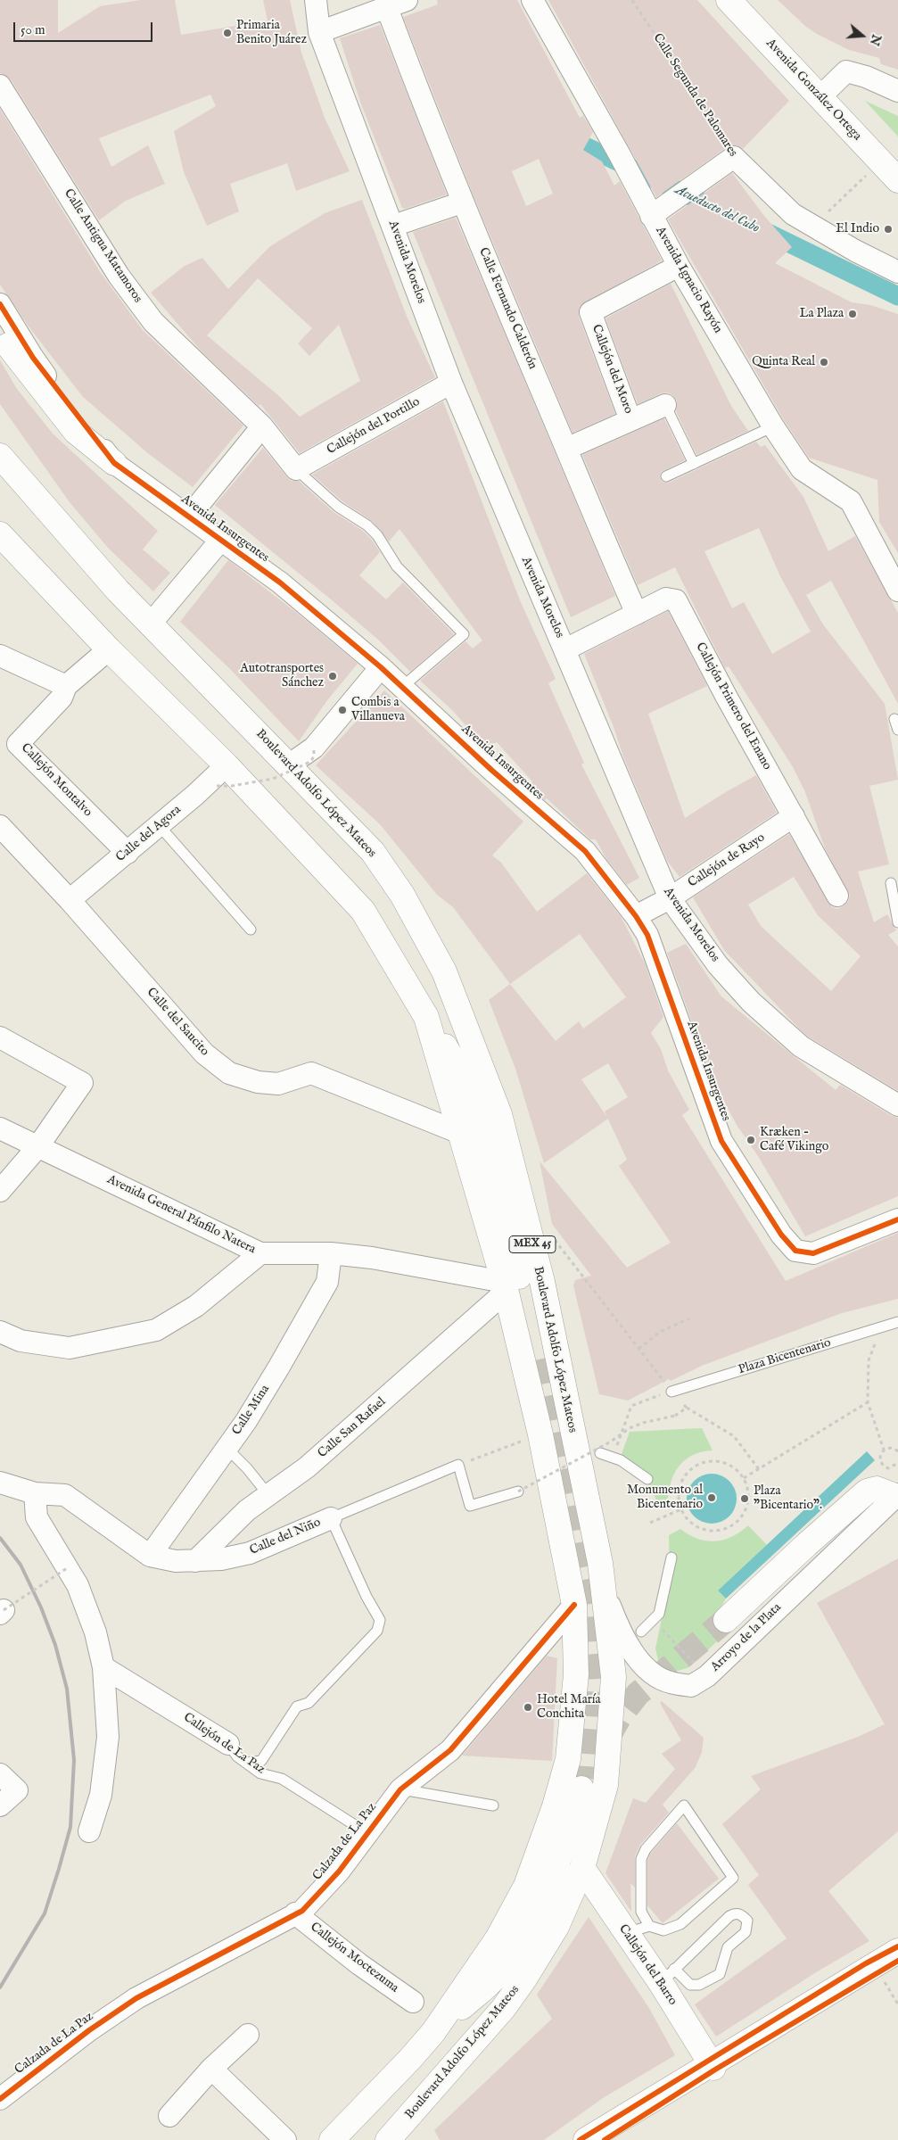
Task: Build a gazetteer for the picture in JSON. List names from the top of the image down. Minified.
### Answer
{"streets":{"main road":["Avenida González Ortega","Boulevard Adolfo López Mateos","MEX 45","Callejón del Barro"],"street":["Calle Segunda de Palomares","Calle Antigua Matamoros","Avenida Morelos","Avenida Ignacio Rayón","Calle Fernando Calderón","Callejón del Moro","Callejón del Portillo","Avenida Insurgentes","Callejón Primero del Enano","Callejón Montalvo","Calle del Agora","Callejón de Rayo","Calle del Saucito","Avenida General Pánfilo Natera","Calle Mina","Calle San Rafael","Calle del Niño","Arroyo de la Plata","Callejón de La Paz","Calzada de La Paz","Callejón Moctezuma"],"lane":["Plaza Bicentenario"]},"crossings":[["Calle Antigua Matamoros","Callejón del Portillo"],["Avenida Morelos","Callejón del Portillo"],["Avenida Morelos","Callejón de Rayo"],["Avenida Ignacio Rayón","Callejón del Moro"],["Calle Fernando Calderón","Callejón Primero del Enano"],["Avenida Insurgentes","Callejón de Rayo"],["Callejón Primero del Enano","Callejón de Rayo"],["Callejón Montalvo","Calle del Agora"],["Callejón Montalvo","MEX 45"],["Boulevard Adolfo López Mateos","Arroyo de la Plata"],["Boulevard Adolfo López Mateos","Callejón del Barro"],["Calle del Agora","Calle del Saucito"],["Calle del Agora","MEX 45"],["Calle del Saucito","MEX 45"],["Avenida General Pánfilo Natera","MEX 45"],["Avenida General Pánfilo Natera","Calle Mina"],["Avenida General Pánfilo Natera","Calle San Rafael"],["MEX 45","Calle San Rafael"],["MEX 45","Calzada de La Paz"],["Calle Mina","Calle del Niño"],["Calle San Rafael","Calle del Niño"],["Callejón de La Paz","Calzada de La Paz"],["Calzada de La Paz","Callejón Moctezuma"]],"water":["Acueducto del Cubo"],"places":["Primaria Benito Juárez","El Indio","La Plaza","Quinta Real","Autotransportes Sánchez","Combis a Villanueva","Kræken - Café Vikingo","Monumento al Bicentenario","Plaza \"Bicentario\".","Hotel María Conchita"],"scale_bar":"50 m","north":"right"}
